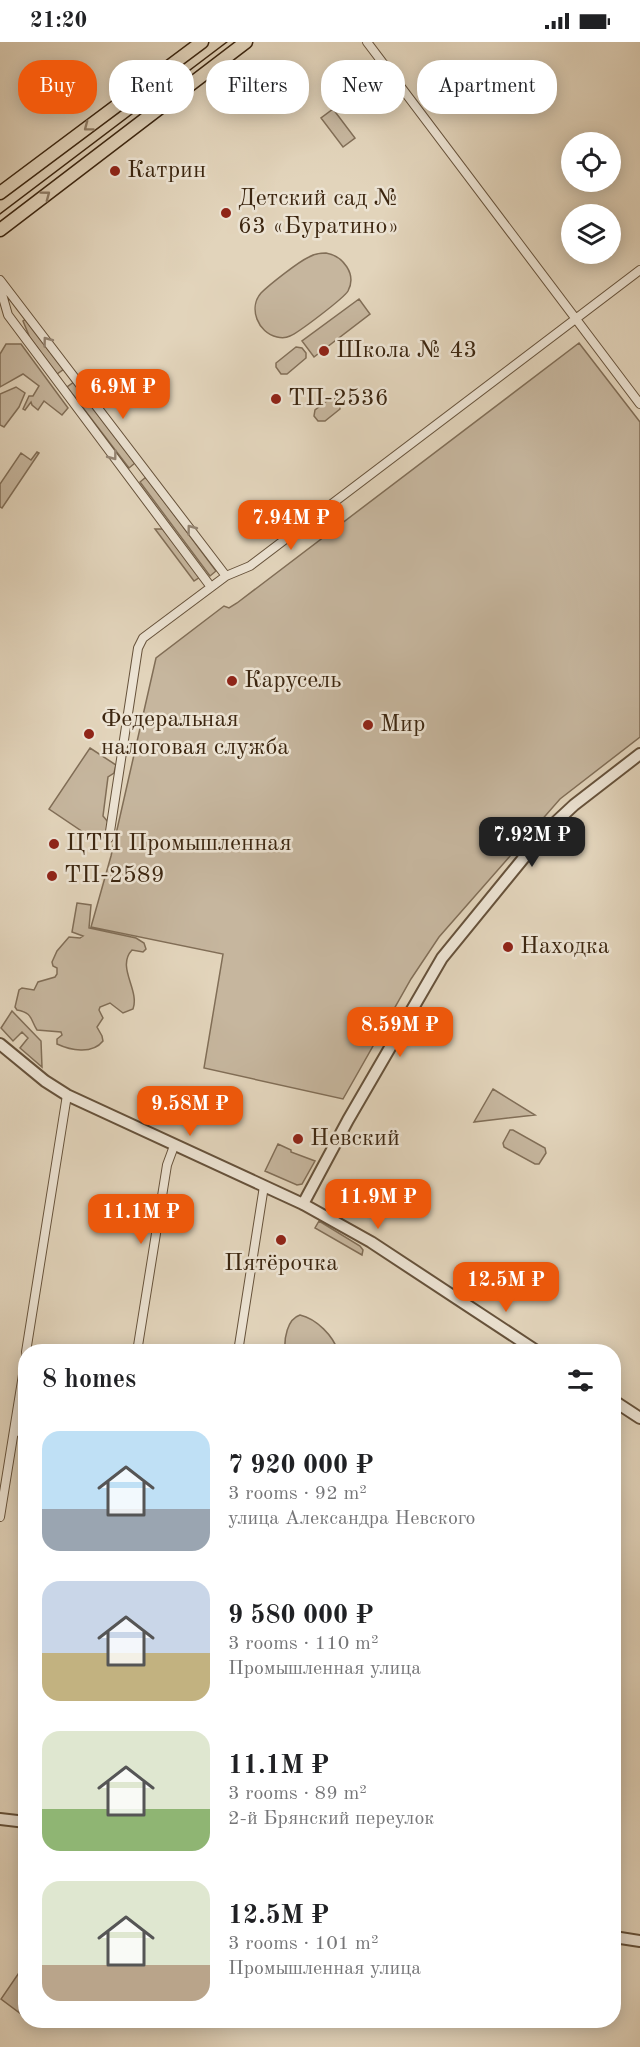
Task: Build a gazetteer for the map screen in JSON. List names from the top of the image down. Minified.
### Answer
{"places":["Катрин","Детский сад № 63 «Буратино»","Школа № 43","ТП-2536","Карусель","Мир","Федеральная налоговая служба","ЦТП Промышленная","ТП-2589","Находка","Невский","Пятёрочка"],"page":{"status":"21:20","chip":["Buy","Rent","Filters","New","Apartment"],"price":["6.9M ₽","7.94M ₽","7.92M ₽","8.59M ₽","9.58M ₽","11.9M ₽","11.1M ₽","12.5M ₽"],"heading":"8 homes","list":[{"name":"7 920 000 ₽","note":"3 rooms · 92 m² · улица Александра Невского"},{"name":"9 580 000 ₽","note":"3 rooms · 110 m² · Промышленная улица"},{"name":"11.1M ₽","note":"3 rooms · 89 m² · 2-й Брянский переулок"},{"name":"12.5M ₽","note":"3 rooms · 101 m² · Промышленная улица"}]}}
